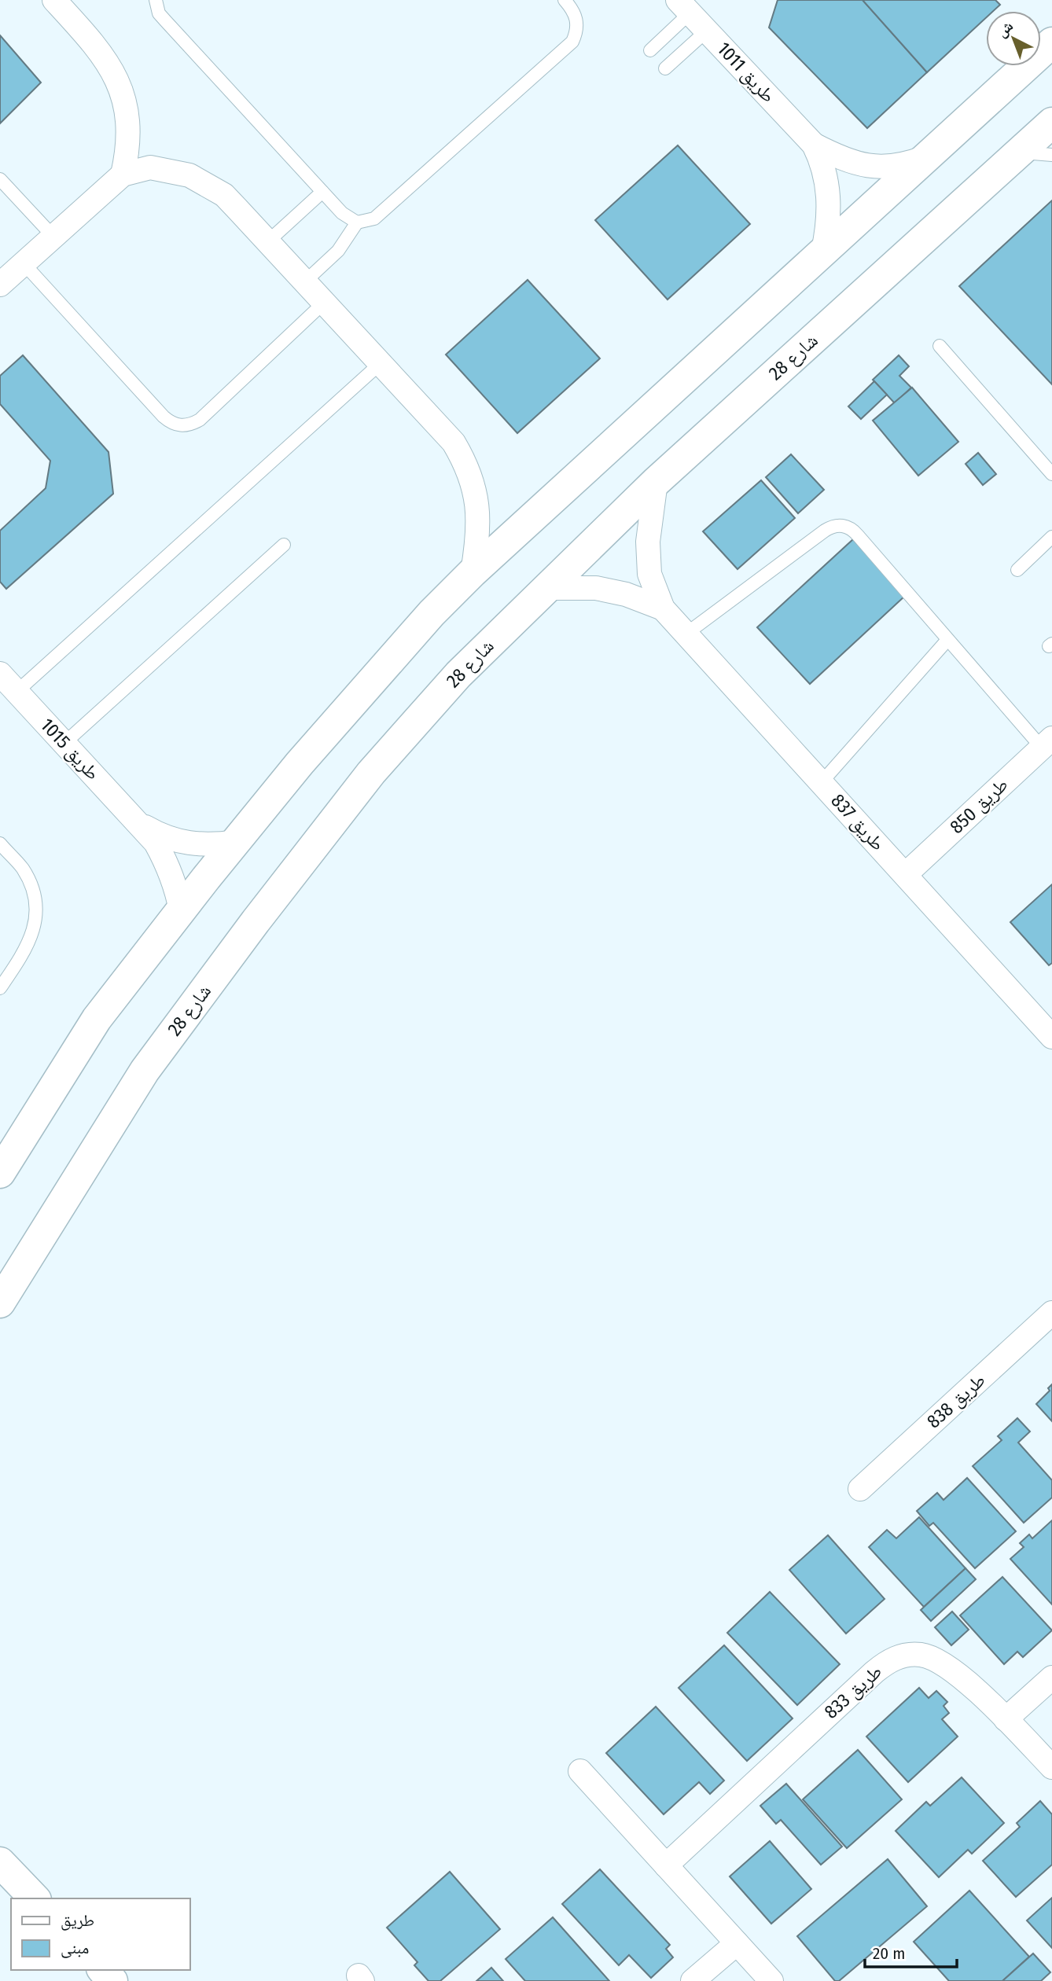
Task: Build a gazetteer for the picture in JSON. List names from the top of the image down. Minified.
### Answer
{"streets":{"main road":["شارع 28"],"street":["طريق 1011","طريق 1015","طريق 850","طريق 837","طريق 838","طريق 833"]},"crossings":[["شارع 28","طريق 837"],["طريق 850","طريق 837"]],"legend":["طريق","مبنى"],"scale_bar":"20 m","north":"top left"}
